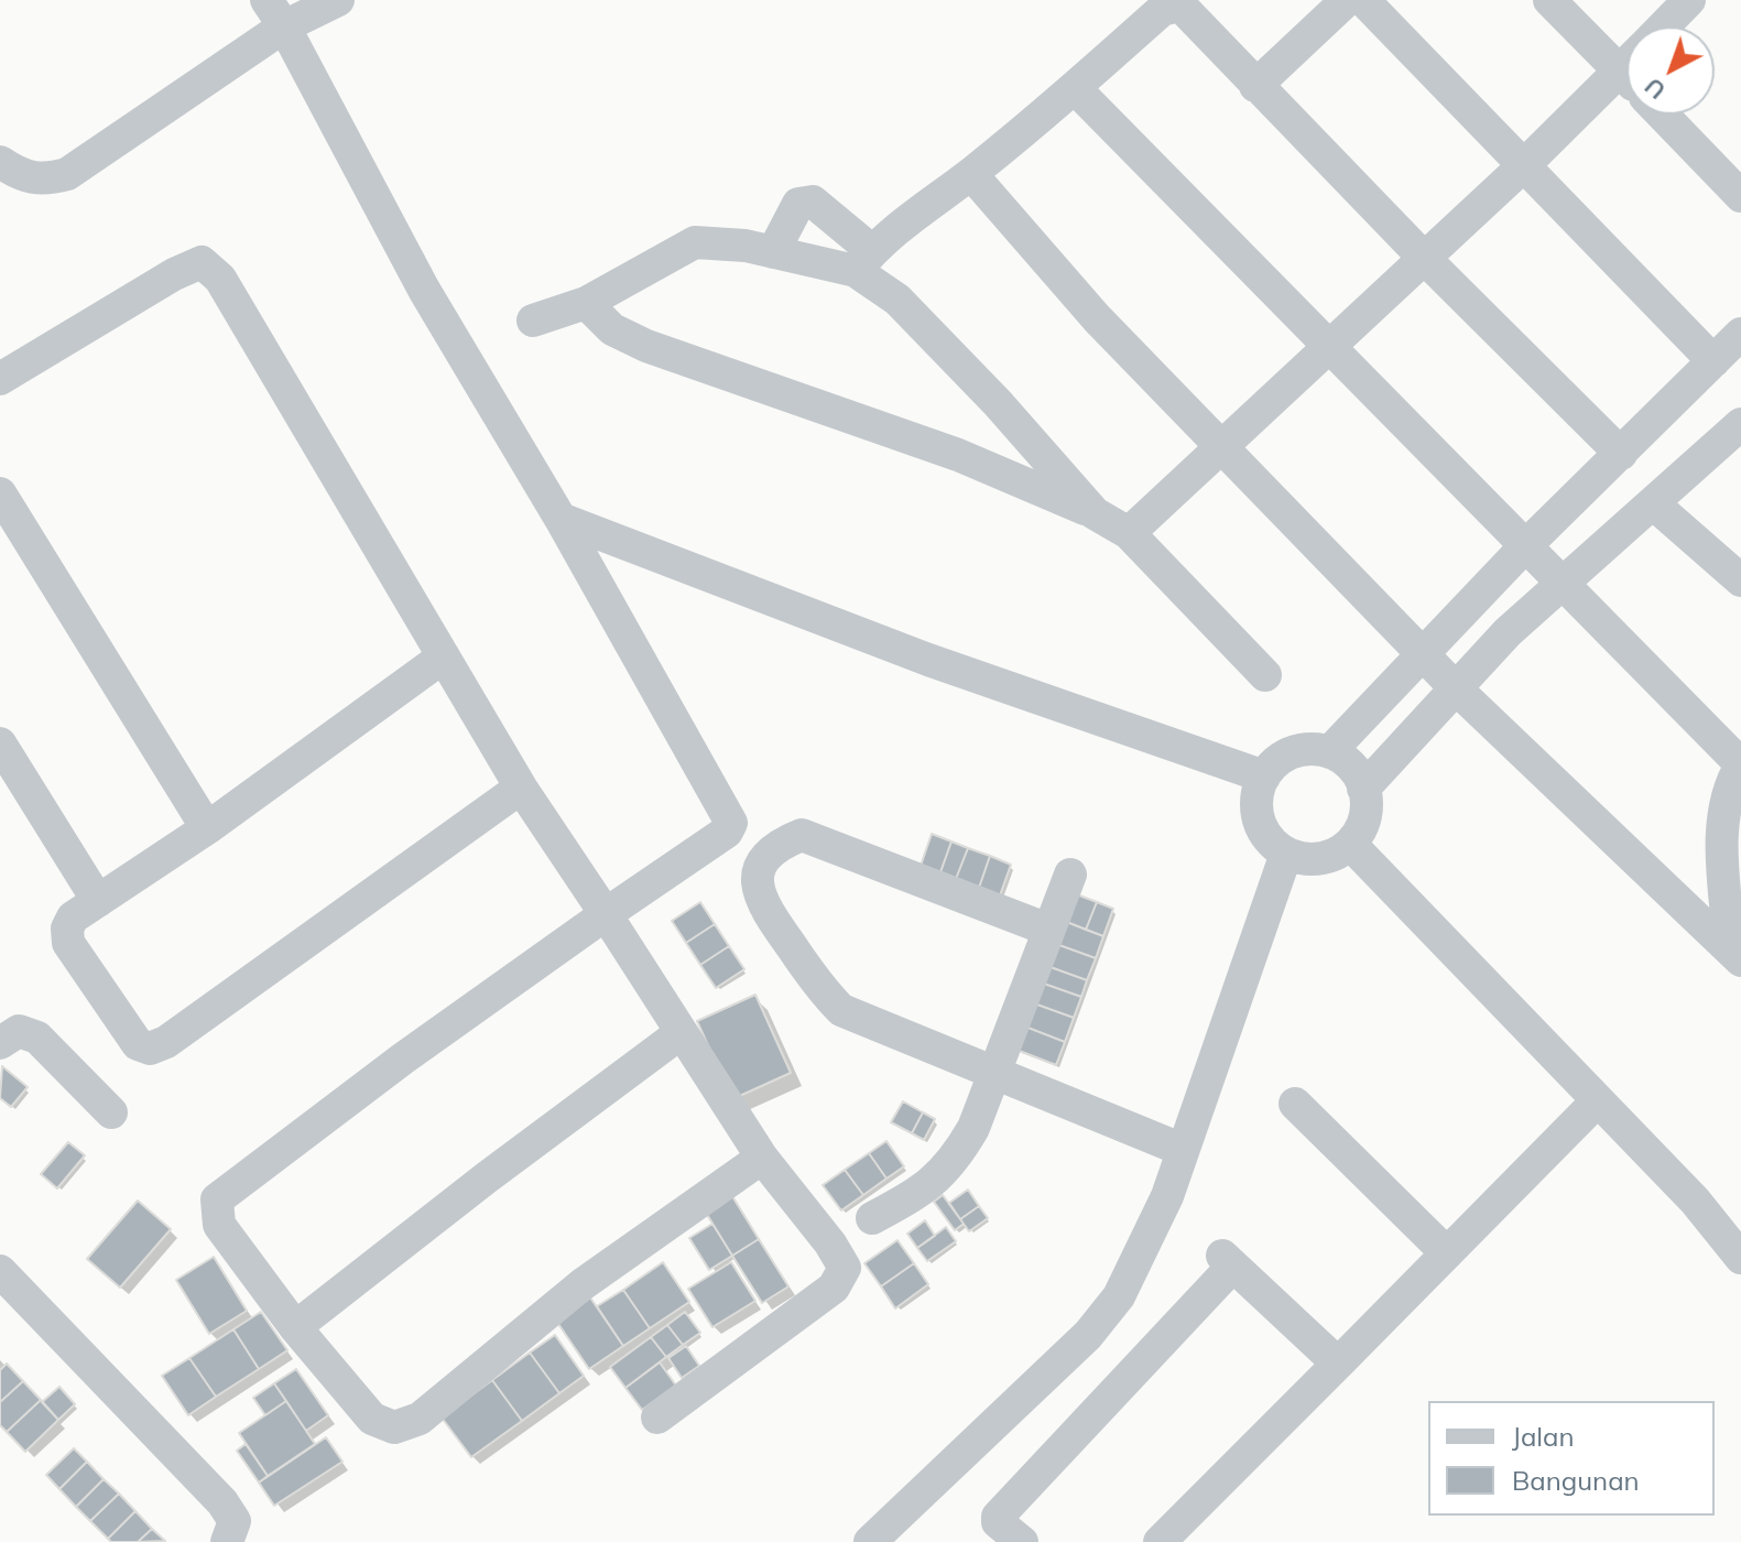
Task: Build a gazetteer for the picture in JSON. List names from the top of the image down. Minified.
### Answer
{"legend":["Jalan","Bangunan"],"north":"bottom left"}
